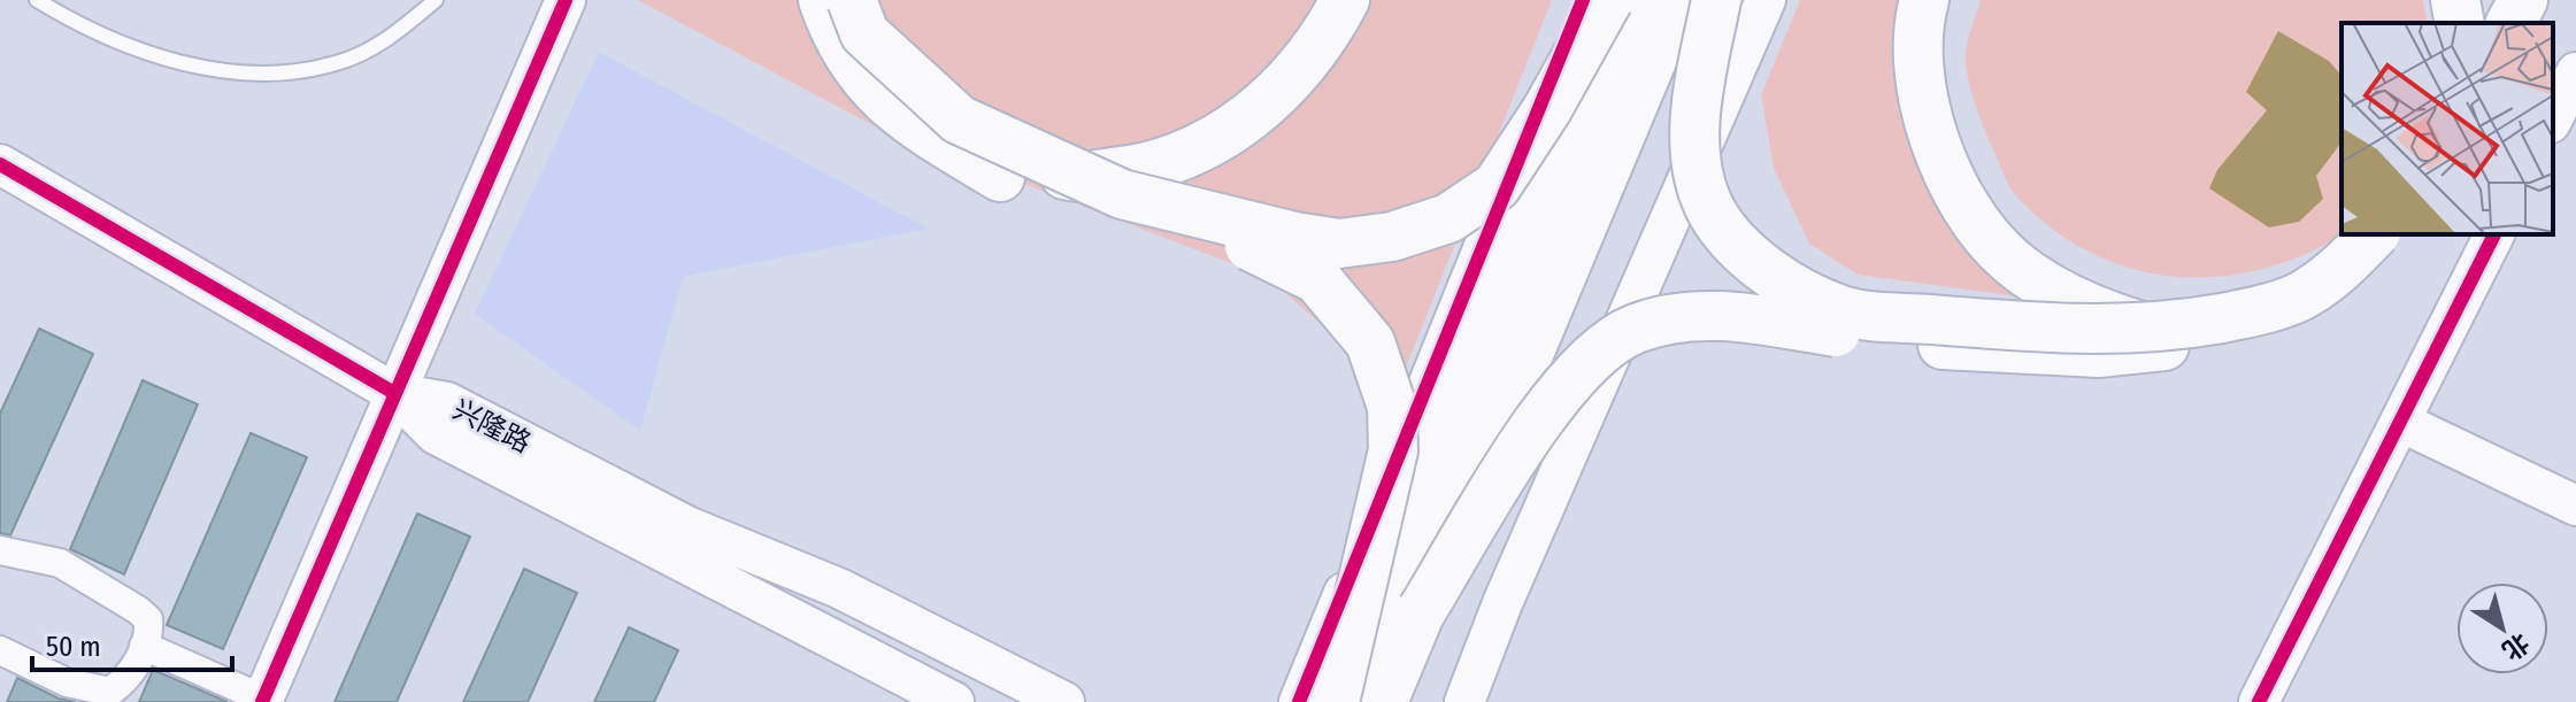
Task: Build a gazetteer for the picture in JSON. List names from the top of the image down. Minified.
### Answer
{"streets":{"street":["兴隆路"]},"scale_bar":"50 m","north":"bottom right"}
